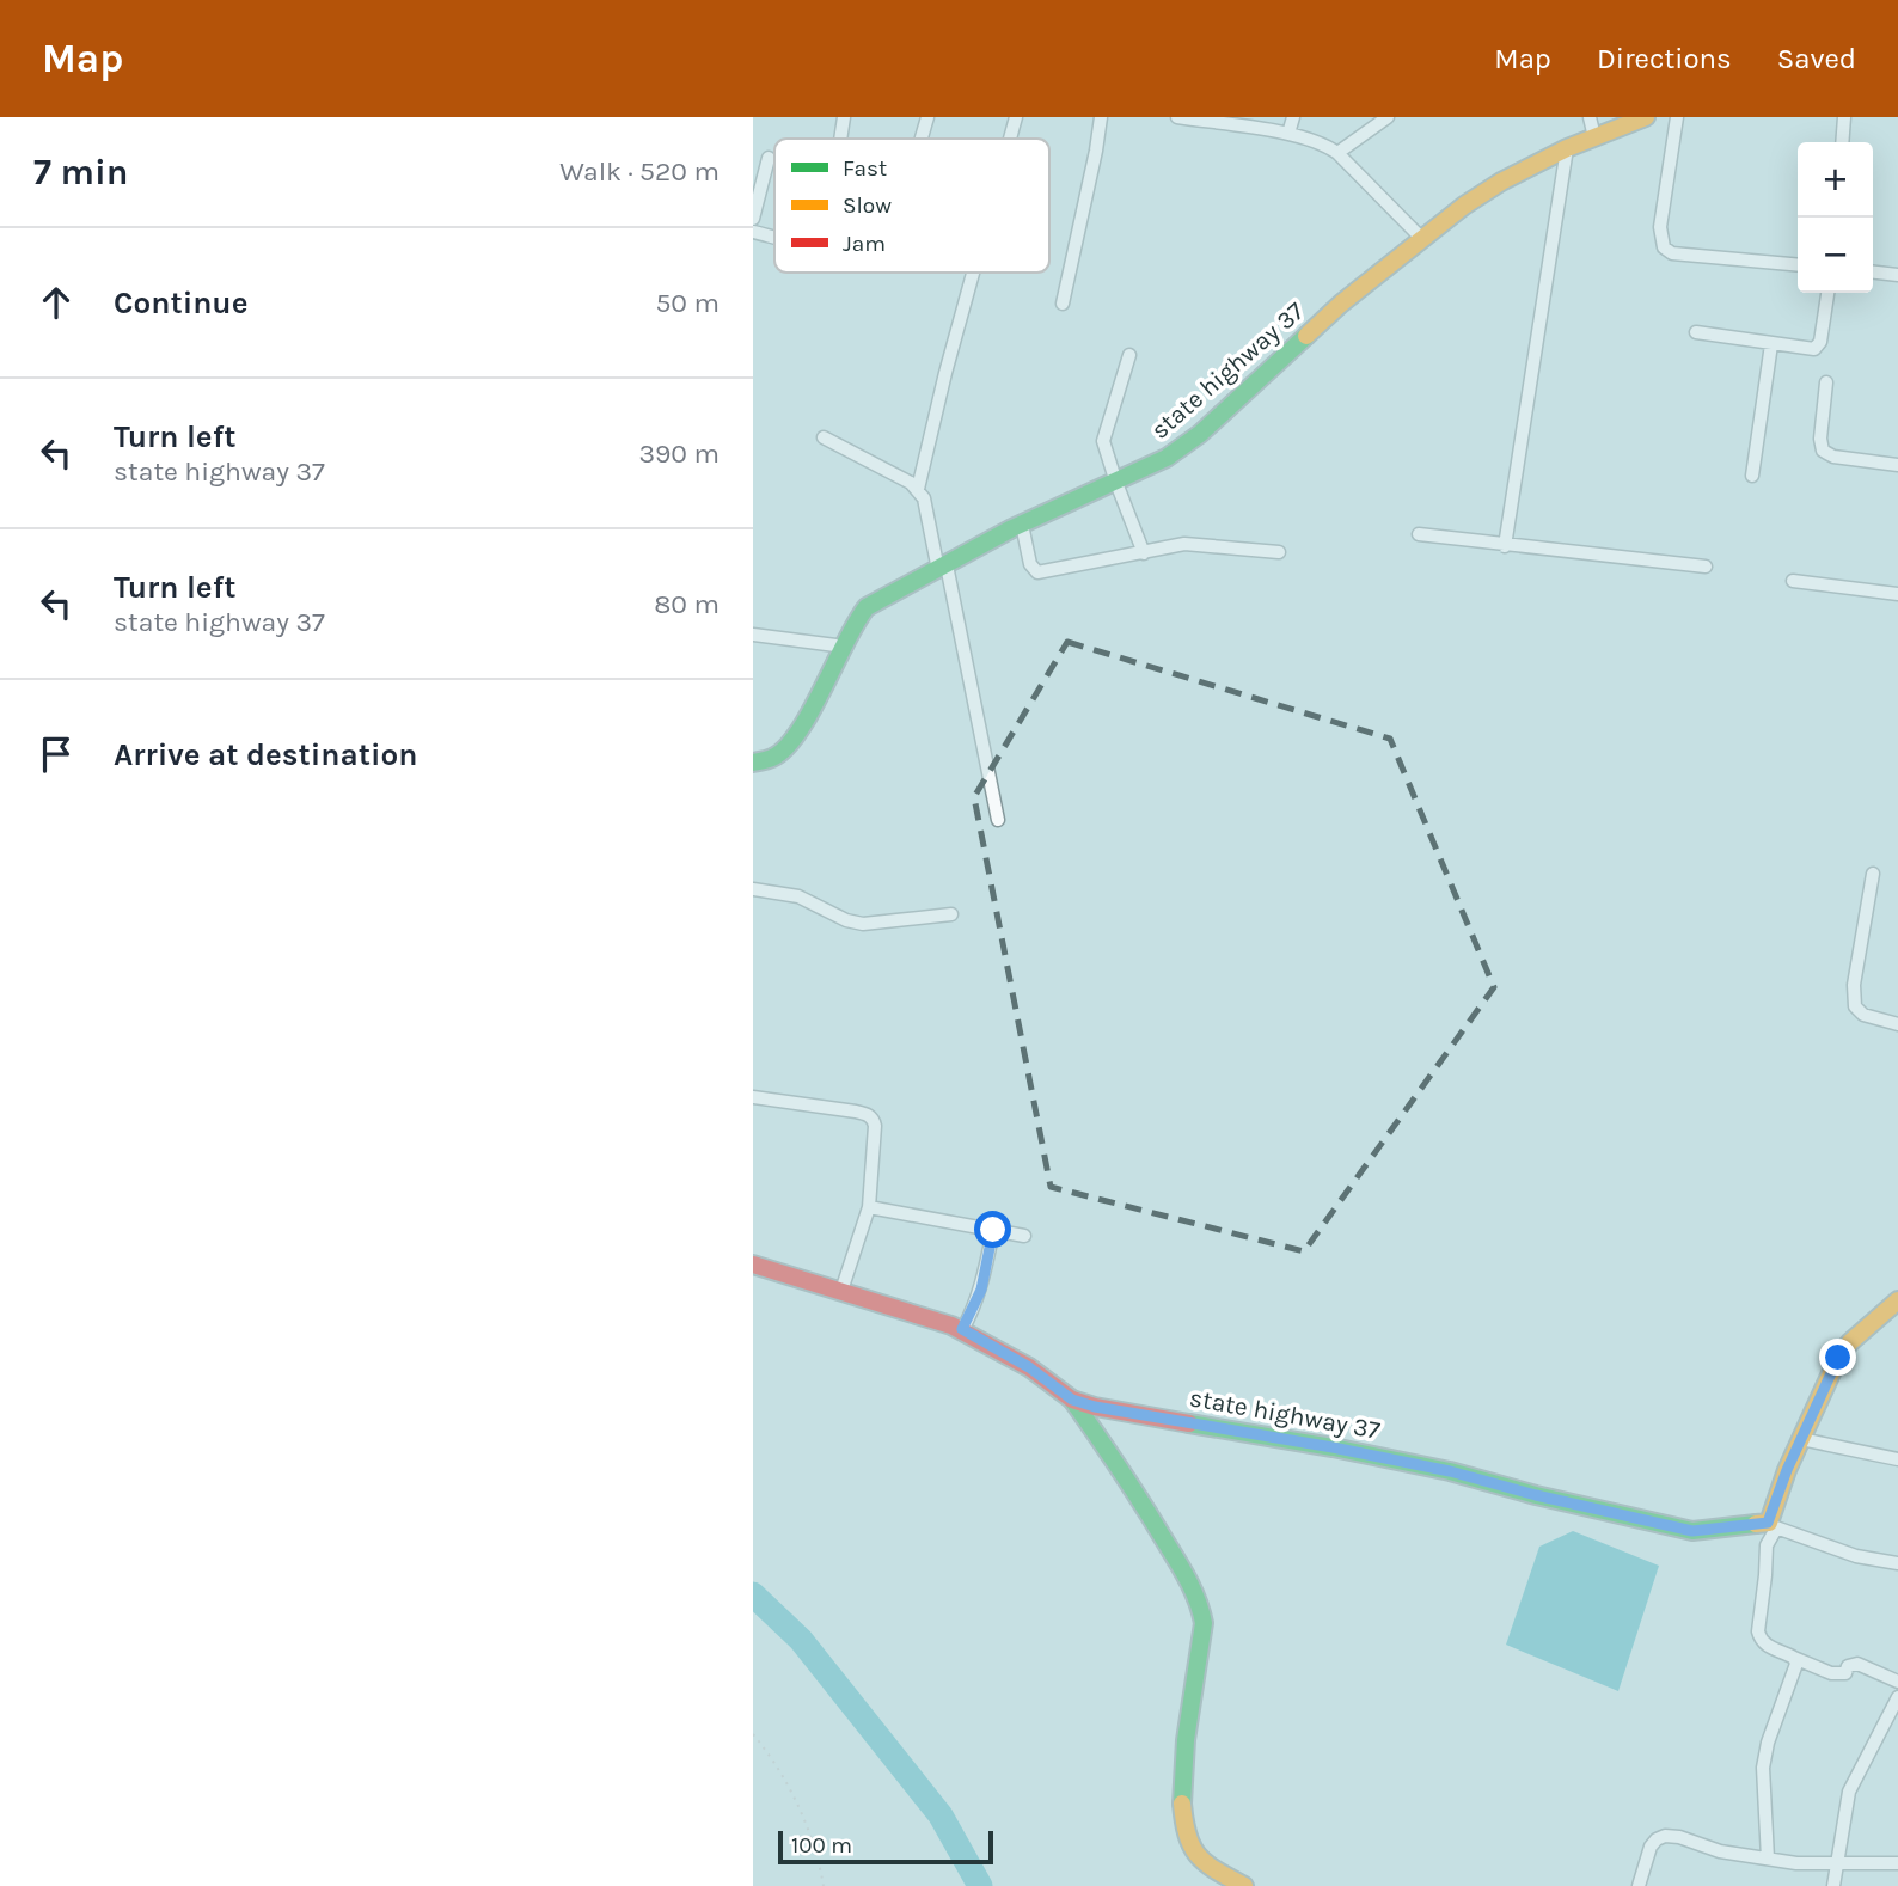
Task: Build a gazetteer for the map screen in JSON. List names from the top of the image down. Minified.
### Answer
{"streets":{"street":["state highway 37"]},"legend":["Fast","Slow","Jam"],"scale_bar":"100 m","page":{"header":"Map","nav":["Map","Directions","Saved"],"heading":["7 min","Walk · 520 m"],"map_buttons":["+","−"],"list":[["Continue","50 m"],["Turn left","state highway 37","390 m"],["Turn left","state highway 37","80 m"],"Arrive at destination"],"scale":"100 m"}}
